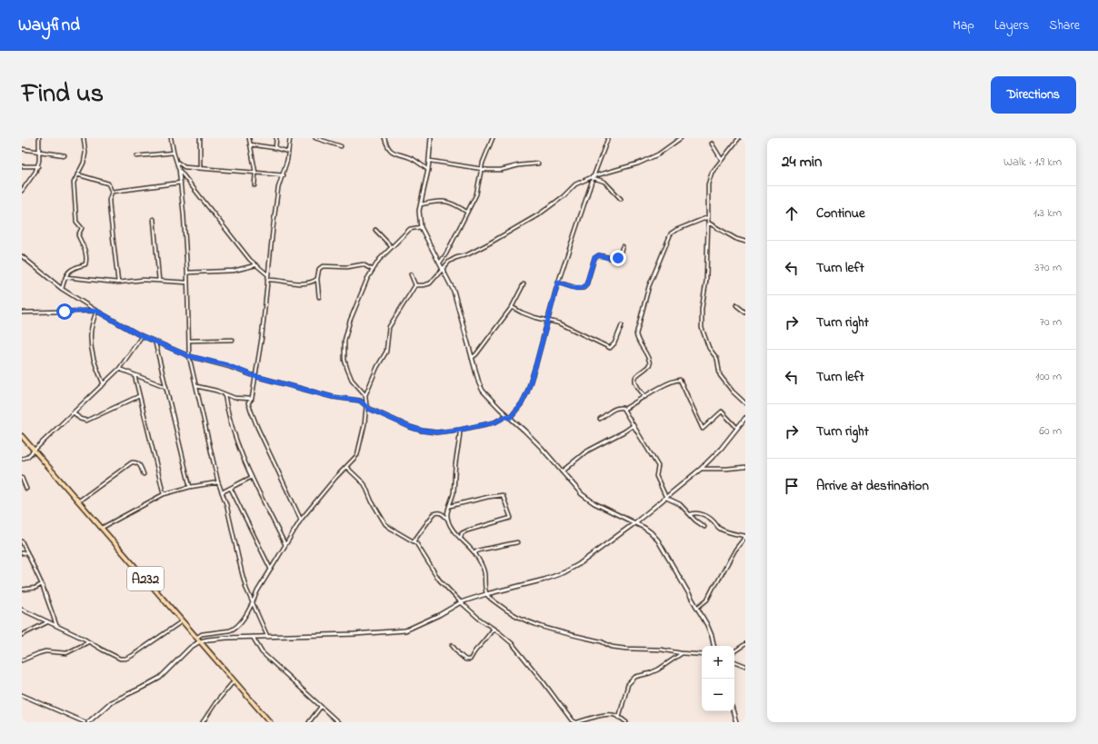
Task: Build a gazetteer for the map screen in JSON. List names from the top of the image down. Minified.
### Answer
{"streets":{"main road":["A232"]},"page":{"header":"Wayfind","nav":["Map","Layers","Share"],"title":"Find us","buttons":"Directions","heading":["24 min","Walk · 1.9 km"],"list":[["Continue","1.3 km"],["Turn left","370 m"],["Turn right","70 m"],["Turn left","100 m"],["Turn right","60 m"],"Arrive at destination"],"map_buttons":["+","−"]}}
